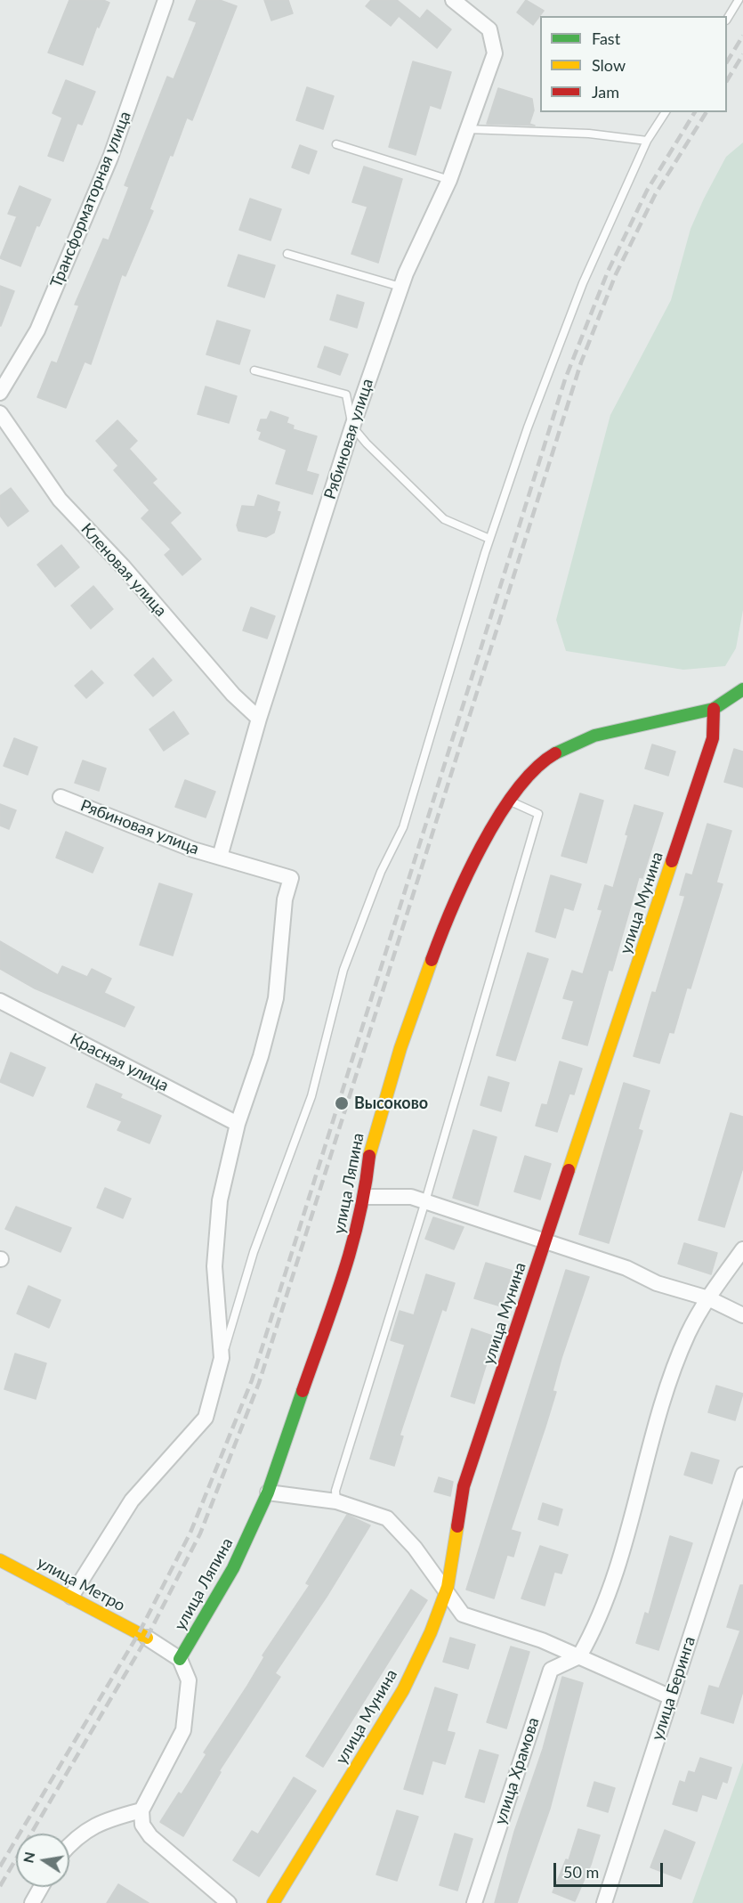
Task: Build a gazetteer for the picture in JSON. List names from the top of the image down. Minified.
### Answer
{"streets":{"street":["Трансформаторная улица","Рябиновая улица","Кленовая улица","улица Мунина","Красная улица","улица Ляпина","улица Метро","улица Беринга","улица Храмова"]},"crossings":[["Рябиновая улица","Кленовая улица"],["Рябиновая улица","Красная улица"],["улица Мунина","улица Ляпина"]],"places":["Высоково"],"legend":["Fast","Slow","Jam"],"scale_bar":"50 m","north":"left"}
